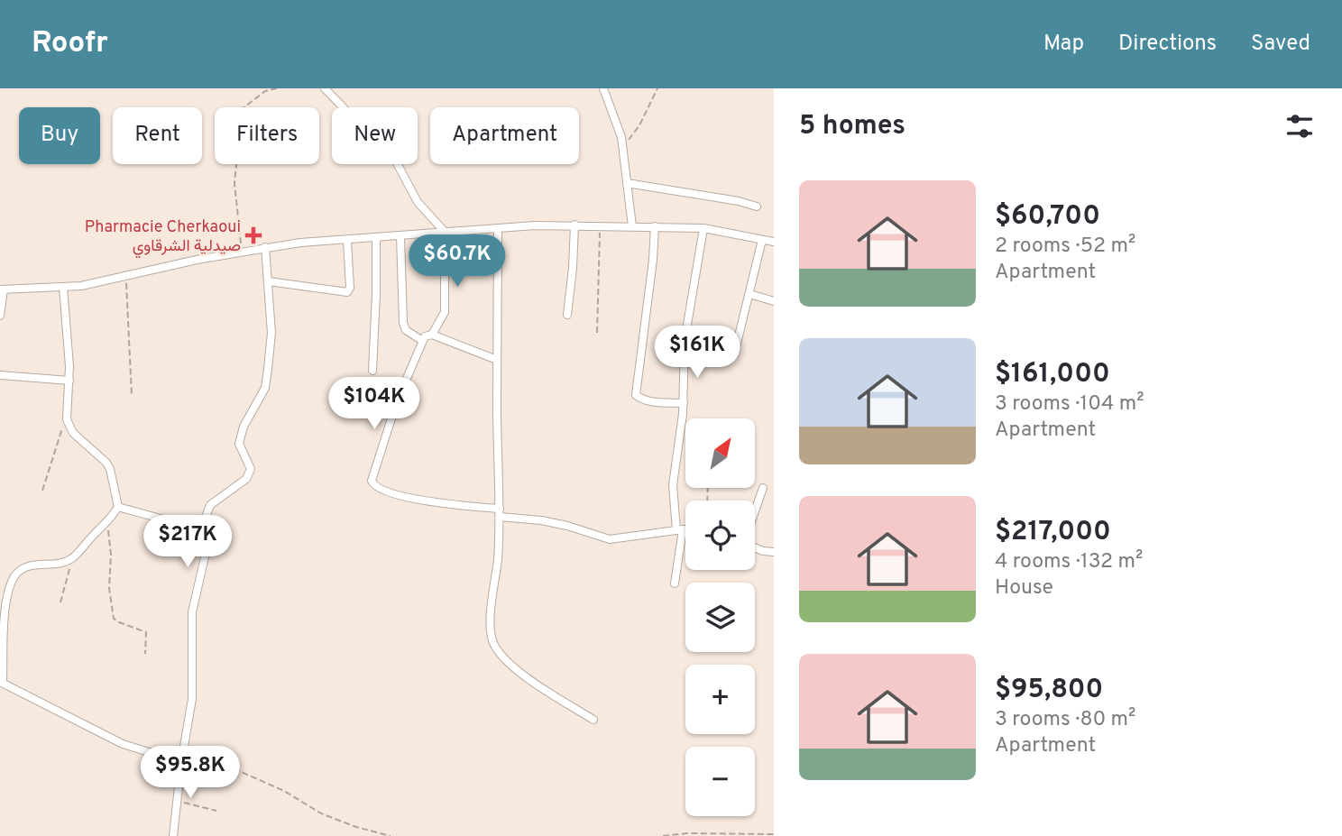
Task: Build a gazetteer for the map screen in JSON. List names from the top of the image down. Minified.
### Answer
{"places":{"health":["Pharmacie Cherkaoui صيدلية الشرقاوي"]},"north":"top right","page":{"header":"Roofr","nav":["Map","Directions","Saved"],"heading":"5 homes","chip":["Buy","Rent","Filters","New","Apartment"],"list":[{"name":"$60,700","note":"2 rooms · 52 m² · Apartment"},{"name":"$161,000","note":"3 rooms · 104 m² · Apartment"},{"name":"$217,000","note":"4 rooms · 132 m² · House"},{"name":"$95,800","note":"3 rooms · 80 m² · Apartment"}],"price":["$60.7K","$161K","$104K","$217K","$95.8K"],"map_buttons":["+","−"]}}
